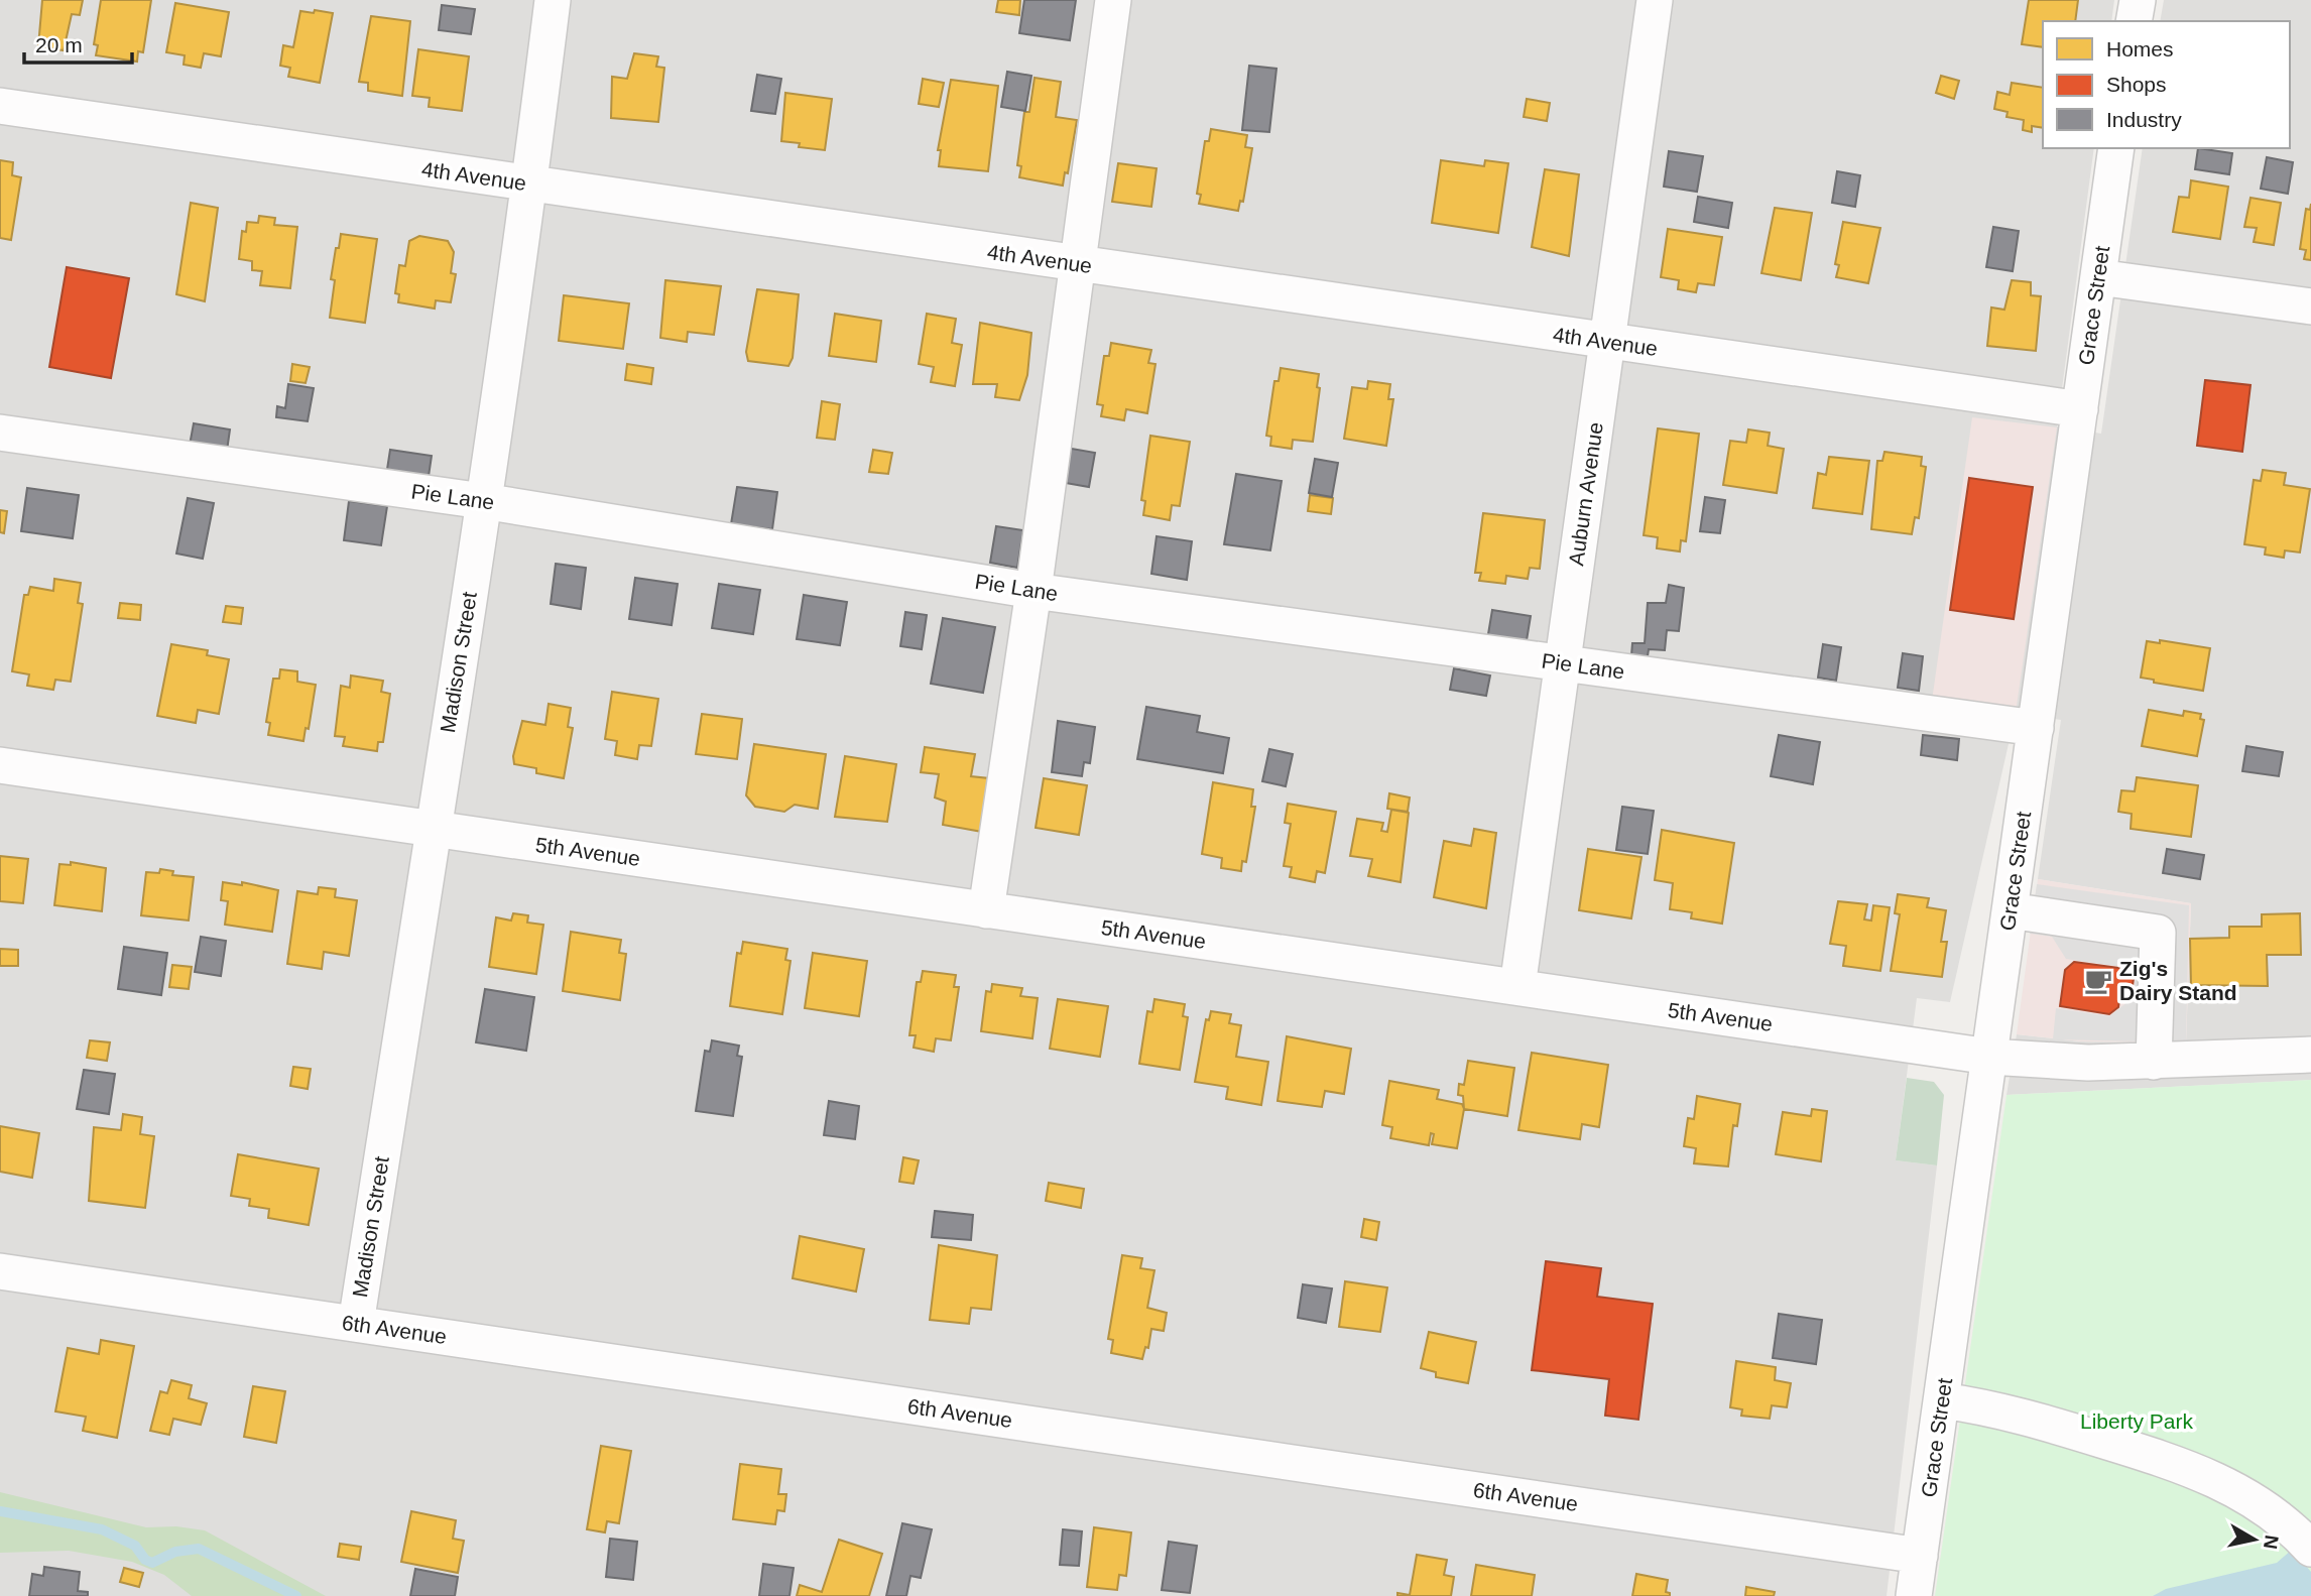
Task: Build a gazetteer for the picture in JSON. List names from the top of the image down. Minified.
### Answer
{"streets":{"street":["4th Avenue","Grace Street","Auburn Avenue","Pie Lane","Madison Street","5th Avenue","6th Avenue"]},"crossings":[["4th Avenue","Grace Street"],["4th Avenue","Auburn Avenue"],["4th Avenue","Madison Street"],["Grace Street","Pie Lane"],["Grace Street","5th Avenue"],["Grace Street","6th Avenue"],["Auburn Avenue","Pie Lane"],["Auburn Avenue","5th Avenue"],["Pie Lane","Madison Street"],["Madison Street","5th Avenue"],["Madison Street","6th Avenue"]],"parks":["Liberty Park"],"places":{"cafe":["Zig's Dairy Stand"]},"legend":["Homes","Shops","Industry"],"scale_bar":"20 m","north":"right"}
